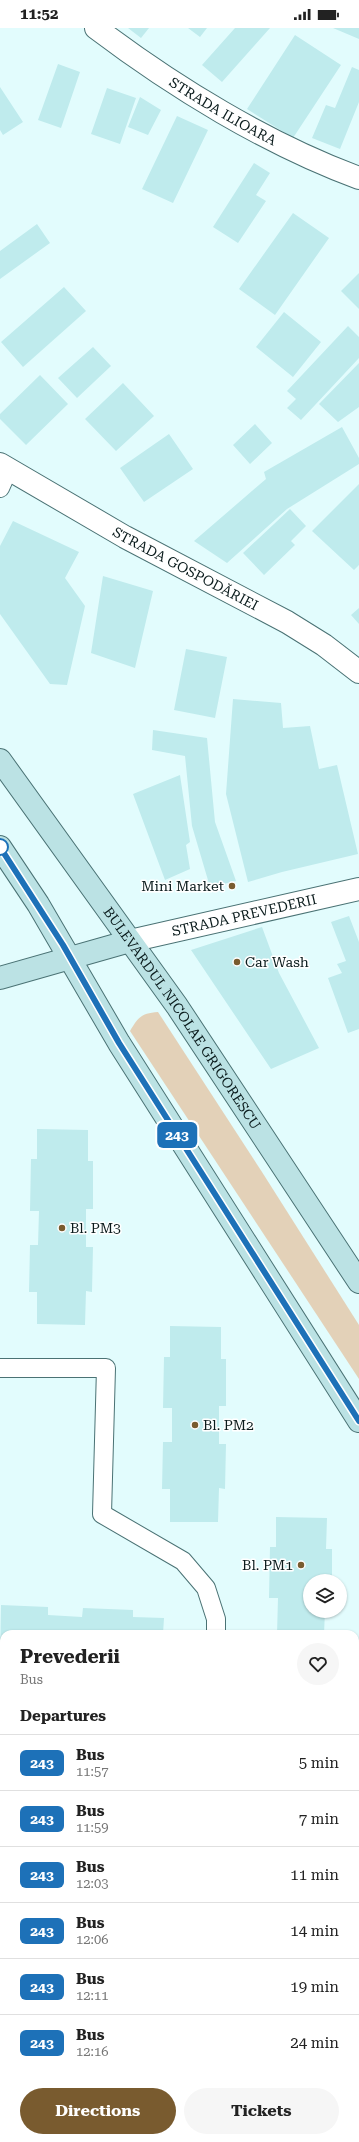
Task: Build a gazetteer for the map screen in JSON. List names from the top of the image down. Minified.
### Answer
{"streets":{"main road":["BULEVARDUL NICOLAE GRIGORESCU"],"street":["STRADA ILIOARA","STRADA GOSPODĂRIEI","STRADA PREVEDERII"]},"crossings":[["STRADA PREVEDERII","BULEVARDUL NICOLAE GRIGORESCU"]],"places":["Mini Market","Car Wash","Bl. PM3","Bl. PM2","Bl. PM1"],"lines":["bus line 243"],"page":{"status":"11:52","on_map":"243","heading":[["Prevederii","Bus"],"Departures"],"list":[{"mark":"243","name":"Bus","note":"11:57","value":"5 min"},{"mark":"243","name":"Bus","note":"11:59","value":"7 min"},{"mark":"243","name":"Bus","note":"12:03","value":"11 min"},{"mark":"243","name":"Bus","note":"12:06","value":"14 min"},{"mark":"243","name":"Bus","note":"12:11","value":"19 min"},{"mark":"243","name":"Bus","note":"12:16","value":"24 min"}],"buttons":["Directions","Tickets"]}}
